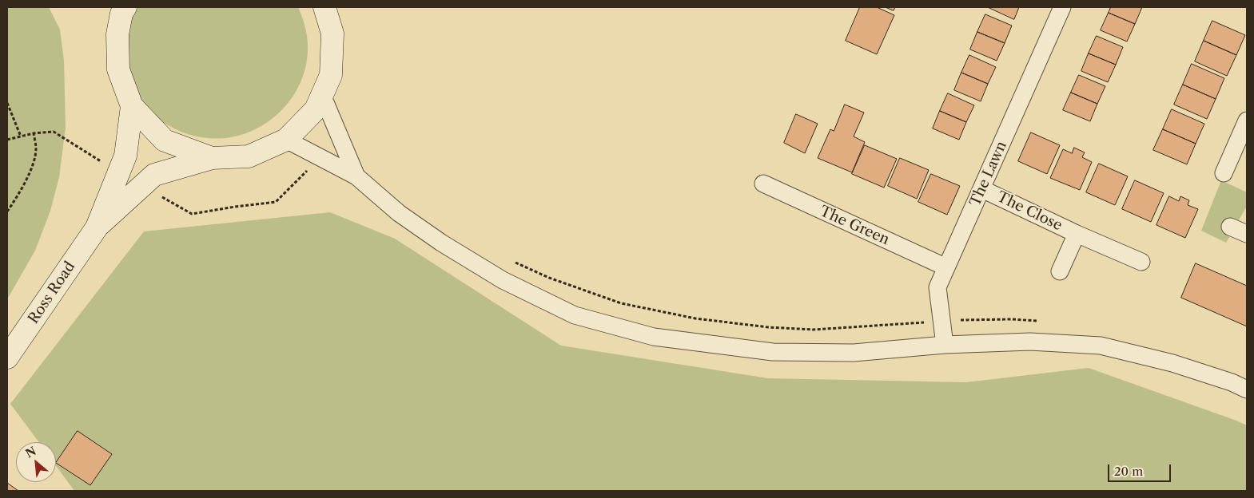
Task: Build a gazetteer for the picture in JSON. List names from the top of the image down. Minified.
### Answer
{"streets":{"main road":["Ross Road"],"street":["The Lawn","The Close","The Green"]},"crossings":[["The Lawn","The Close"],["The Lawn","The Green"]],"scale_bar":"20 m","north":"top left"}
